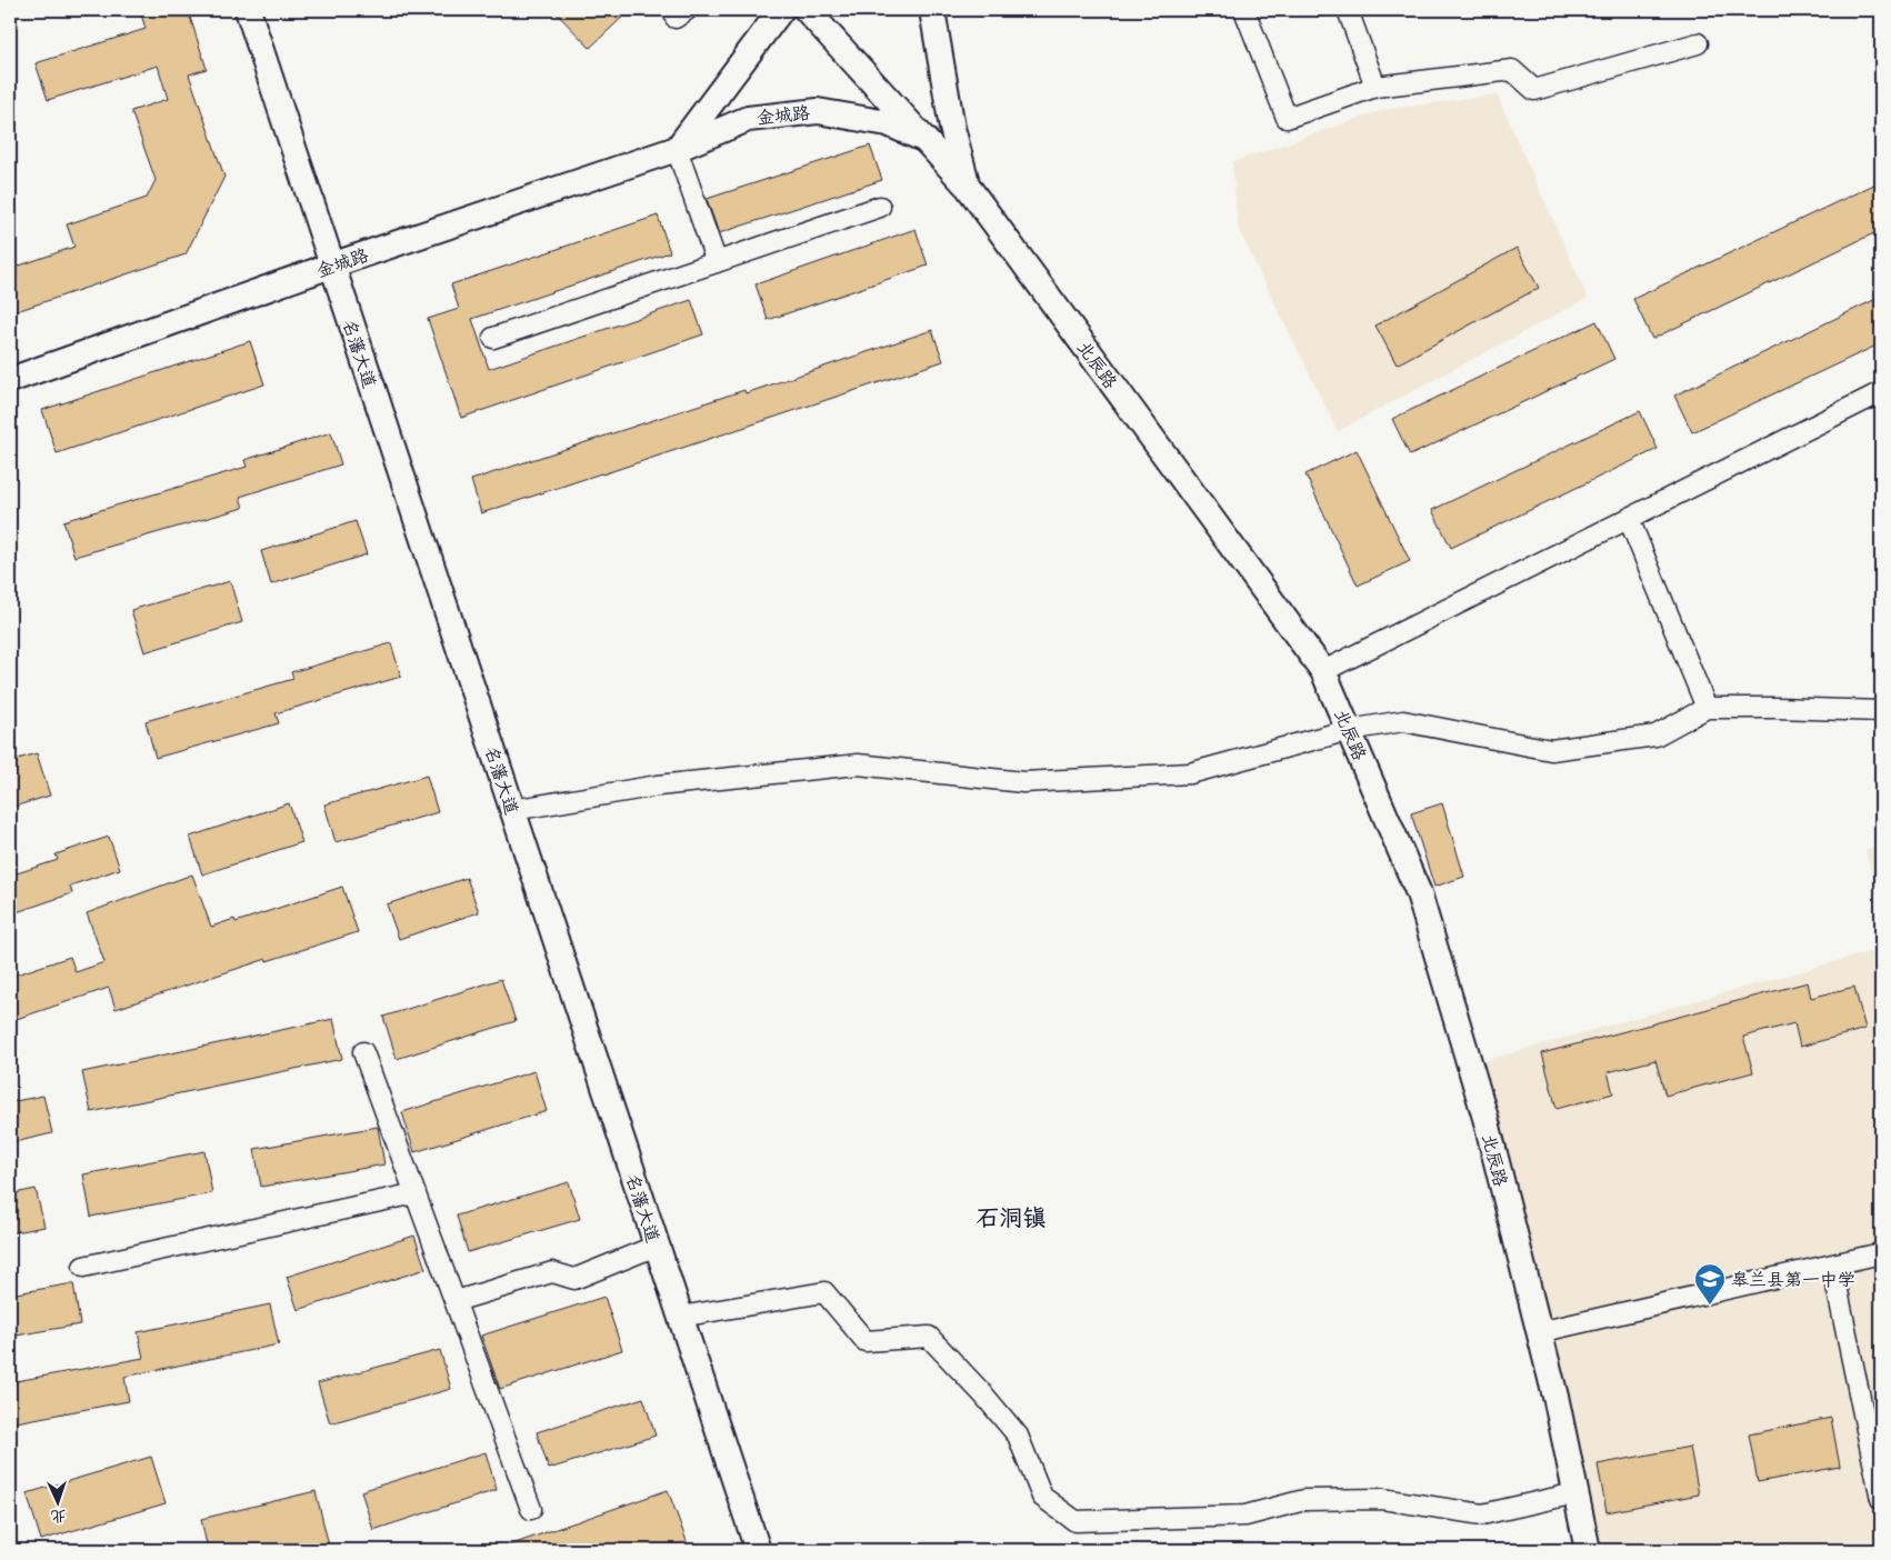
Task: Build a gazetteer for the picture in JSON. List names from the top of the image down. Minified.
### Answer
{"streets":{"main road":["金城路","名藩大道","北辰路"]},"crossings":[["金城路","名藩大道"]],"districts":["石洞镇"],"places":{"school or university":["皋兰县第一中学"]},"north":"bottom"}
